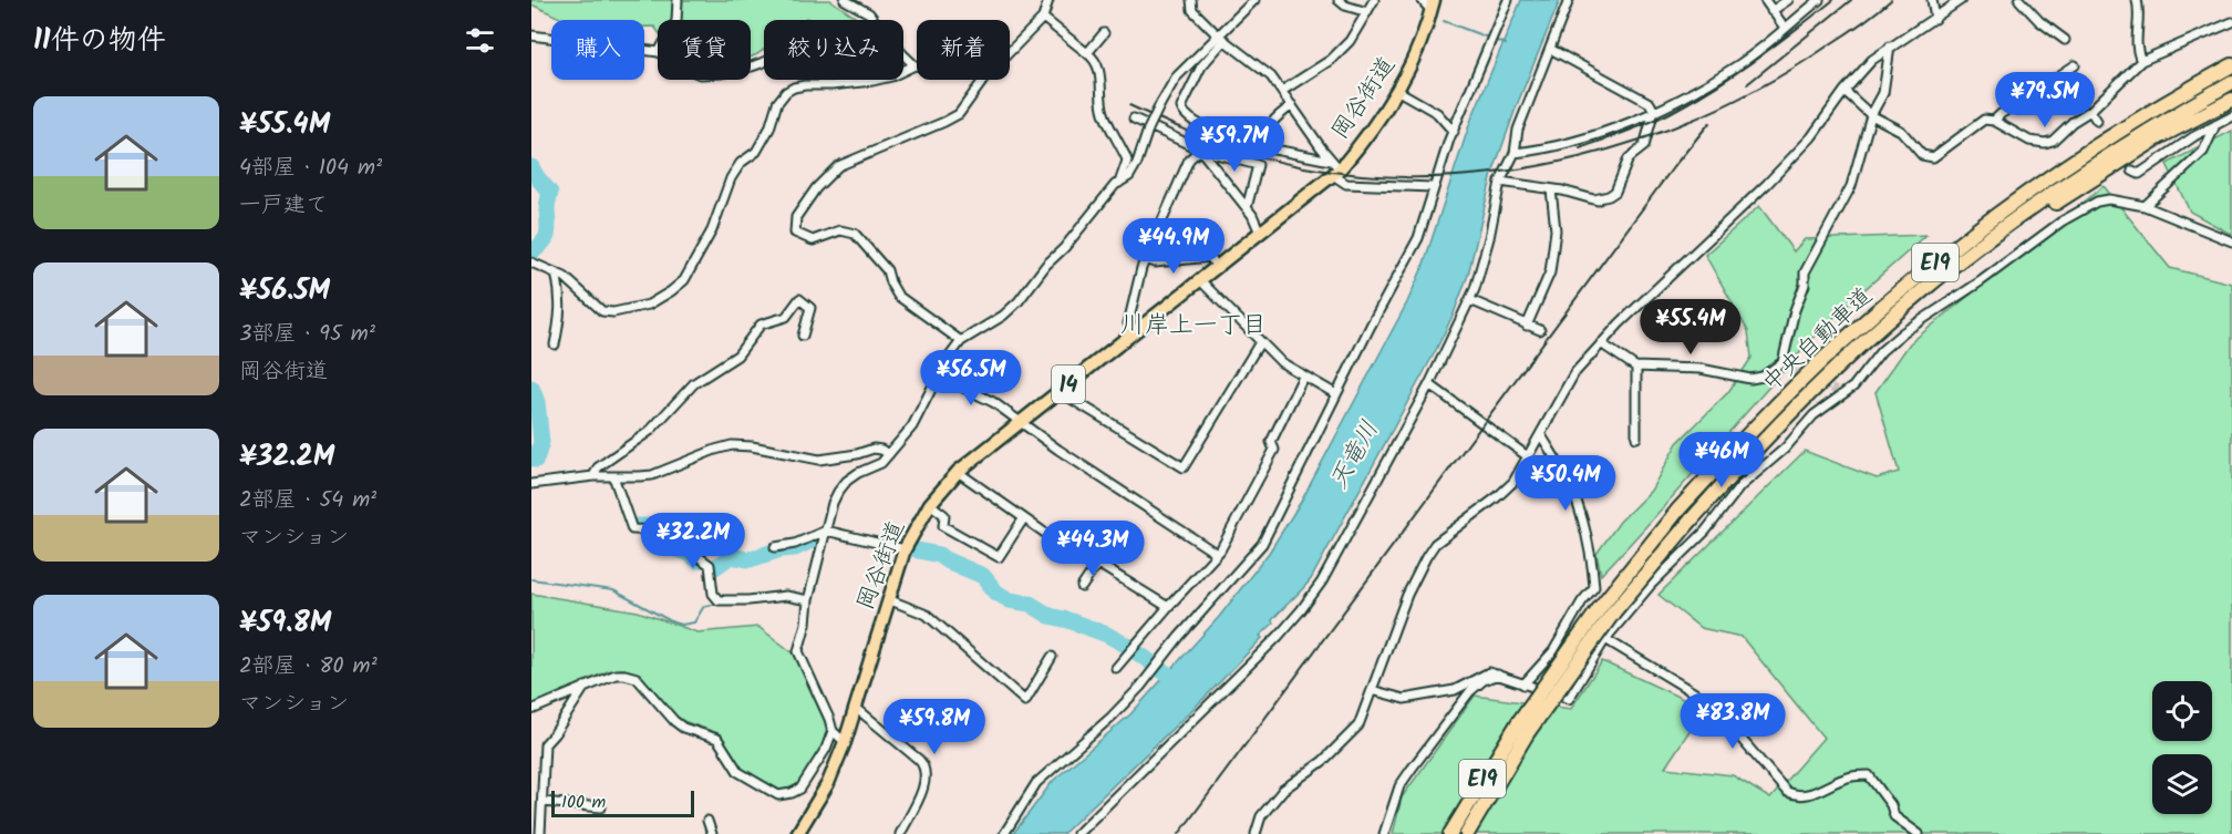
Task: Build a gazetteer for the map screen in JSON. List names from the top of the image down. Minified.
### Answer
{"streets":{"highway":["E19","中央自動車道"],"main road":["岡谷街道","14"]},"districts":["川岸上一丁目"],"water":["天竜川"],"scale_bar":"100 m","page":{"heading":"11件の物件","chip":["購入","賃貸","絞り込み","新着"],"price":["¥79.5M","¥59.7M","¥44.9M","¥55.4M","¥56.5M","¥46M","¥50.4M","¥32.2M","¥44.3M","¥83.8M","¥59.8M"],"list":[{"name":"¥55.4M","note":"4部屋 · 104 m² · 一戸建て"},{"name":"¥56.5M","note":"3部屋 · 95 m² · 岡谷街道"},{"name":"¥32.2M","note":"2部屋 · 54 m² · マンション"},{"name":"¥59.8M","note":"2部屋 · 80 m² · マンション"}],"scale":"100 m"}}
